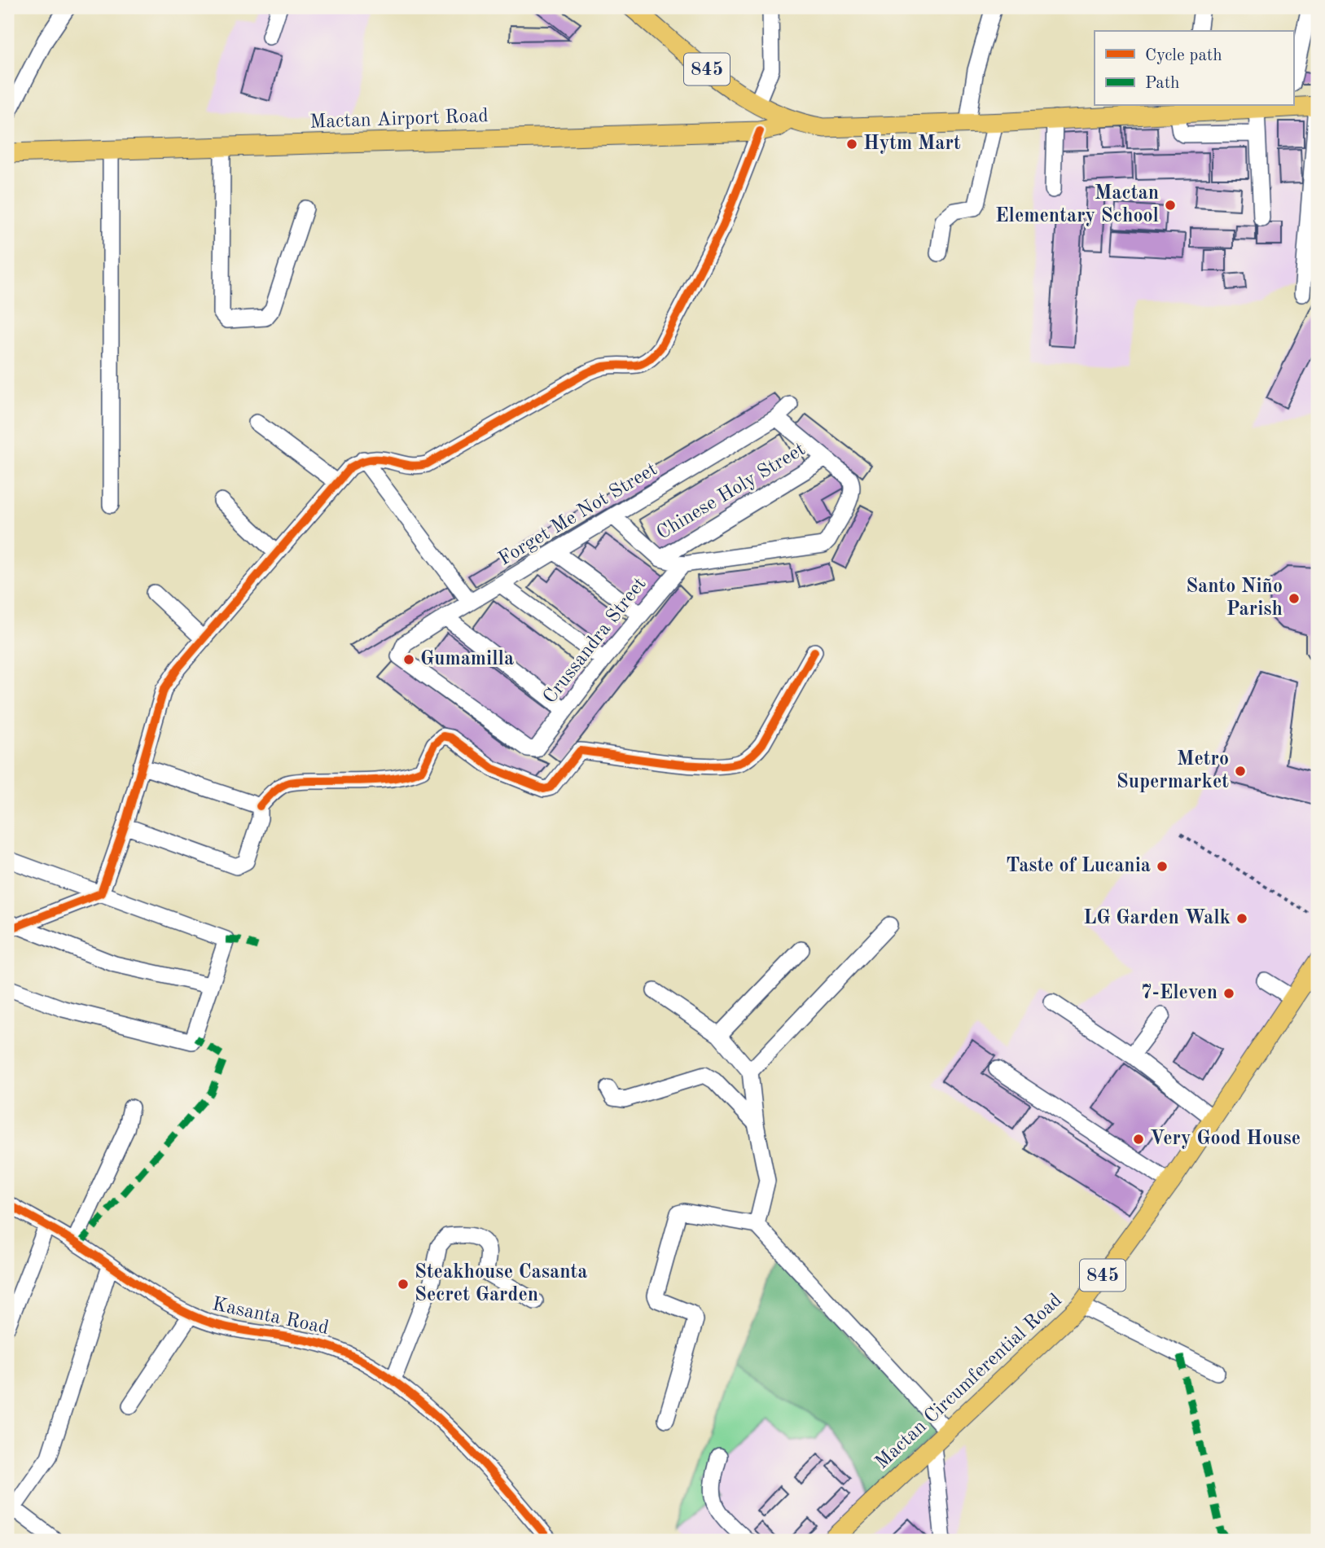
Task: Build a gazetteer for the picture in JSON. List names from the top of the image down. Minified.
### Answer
{"streets":{"main road":["845","Mactan Airport Road","Mactan Circumferential Road"],"street":["Chinese Holy Street","Forget Me Not Street","Crussandra Street","Kasanta Road"]},"crossings":[["845","Mactan Airport Road"],["Forget Me Not Street","Crussandra Street"]],"places":["Hytm Mart","Mactan Elementary School","Santo Niño Parish","Gumamilla","Metro Supermarket","Taste of Lucania","LG Garden Walk","7-Eleven","Very Good House","Steakhouse Casanta Secret Garden"],"legend":["Cycle path","Path"]}
